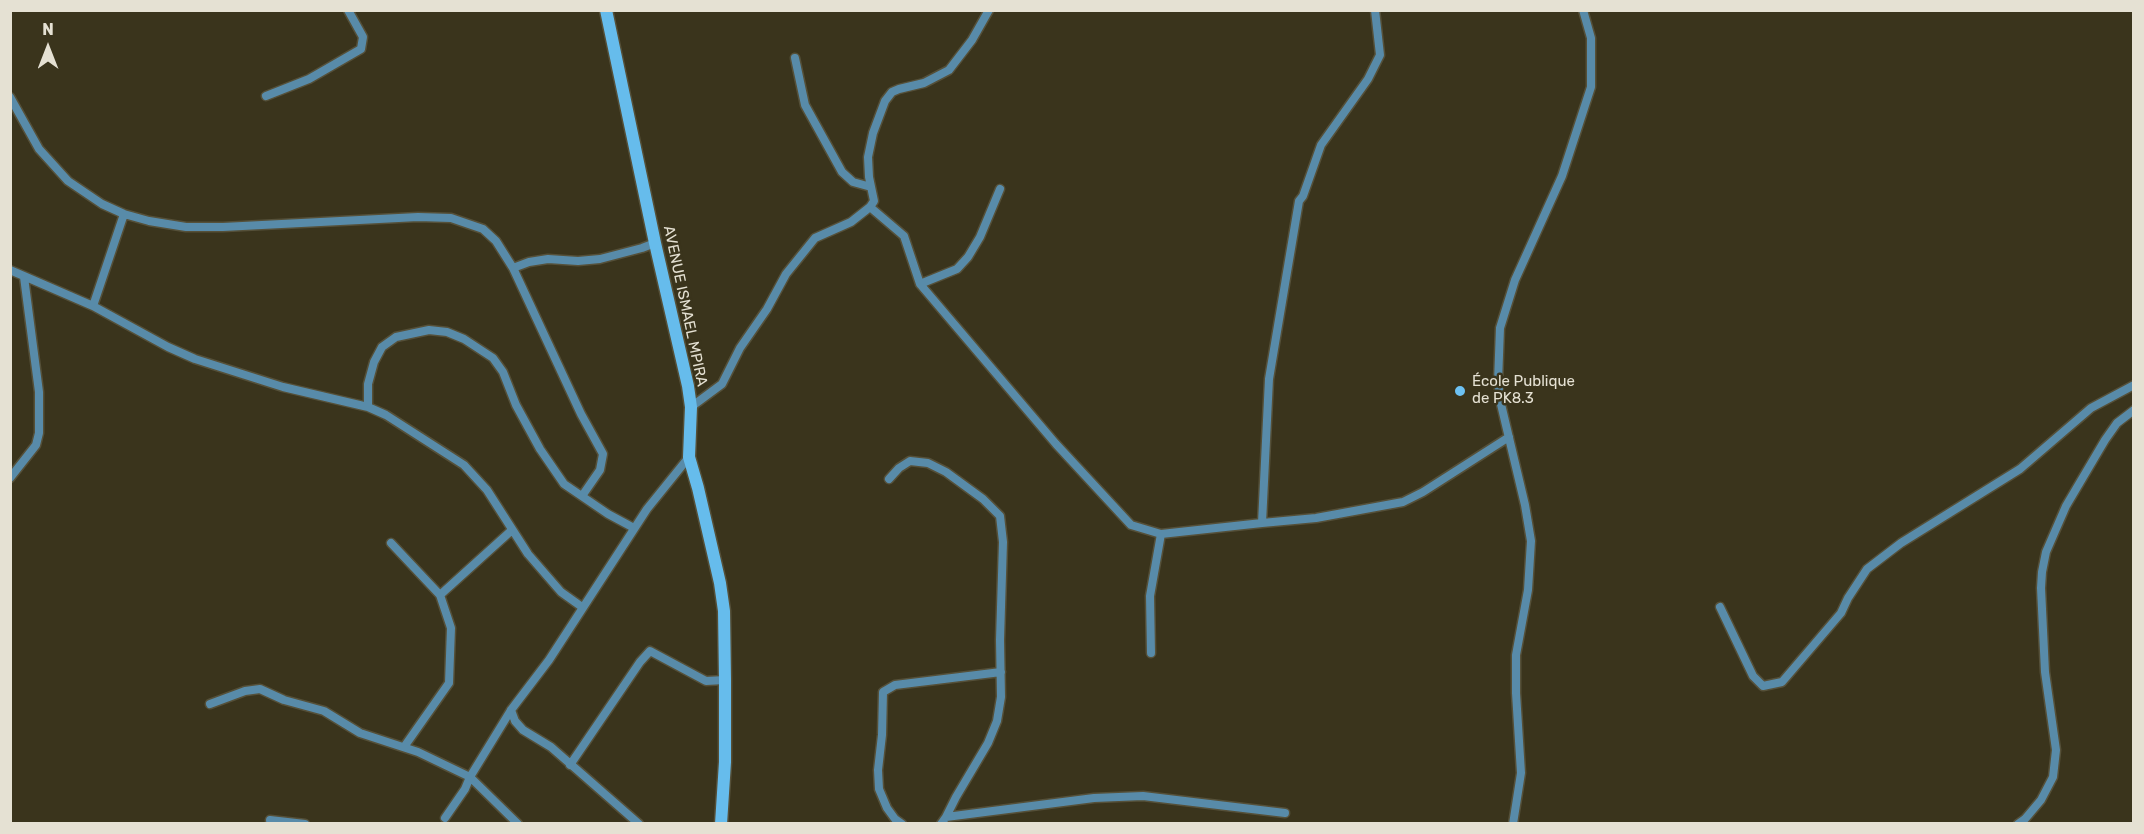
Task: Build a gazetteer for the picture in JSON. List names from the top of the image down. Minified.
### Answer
{"streets":{"main road":["AVENUE ISMAEL MPIRA"]},"places":["École Publique de PK8.3"],"north":"top"}
